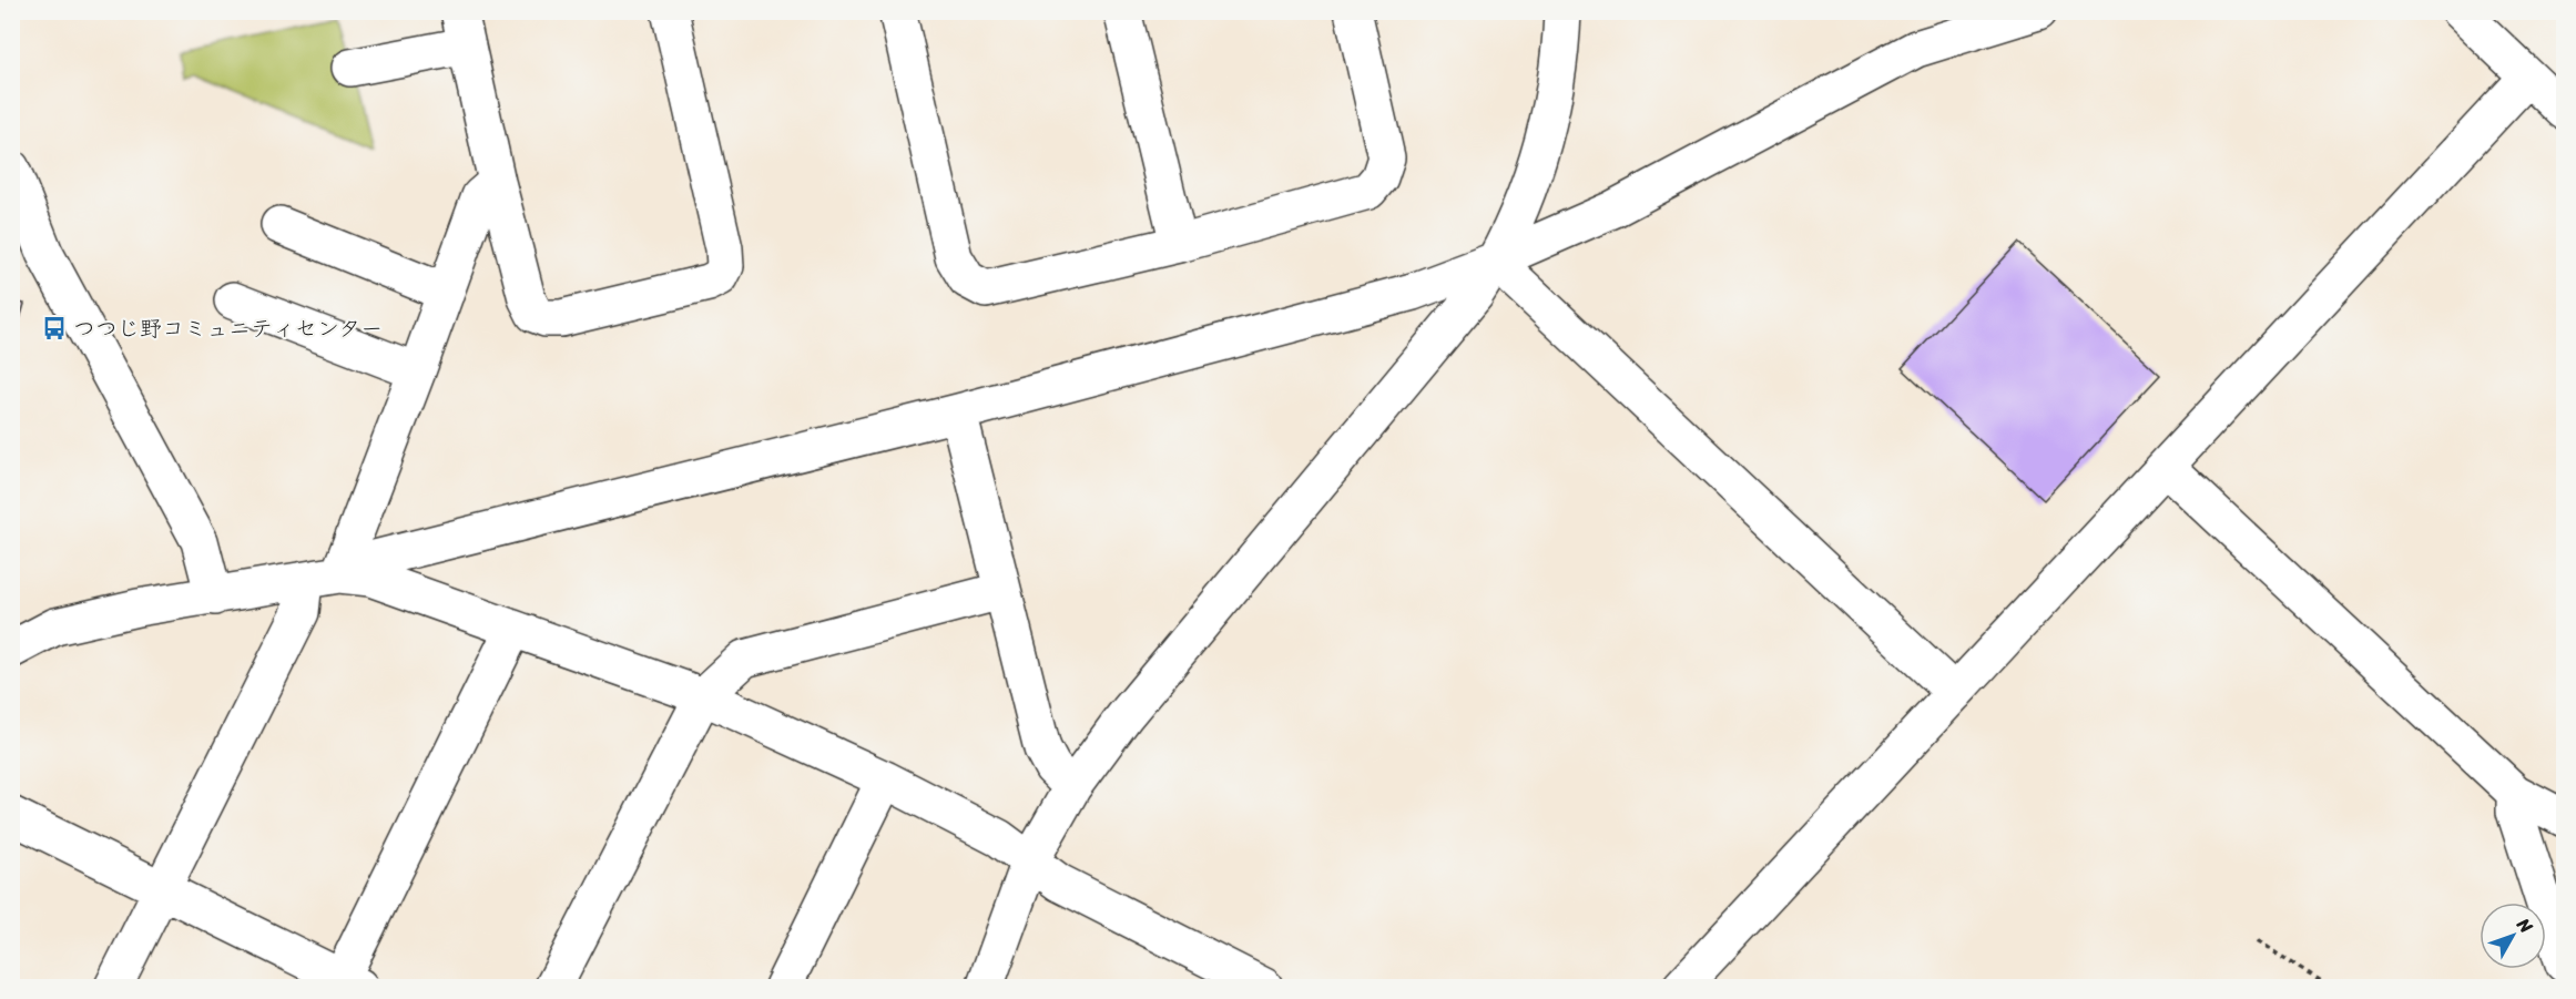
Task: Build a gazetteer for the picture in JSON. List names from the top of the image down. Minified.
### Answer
{"places":{"bus stop":["つつじ野コミュニティセンター"]},"north":"top right"}
